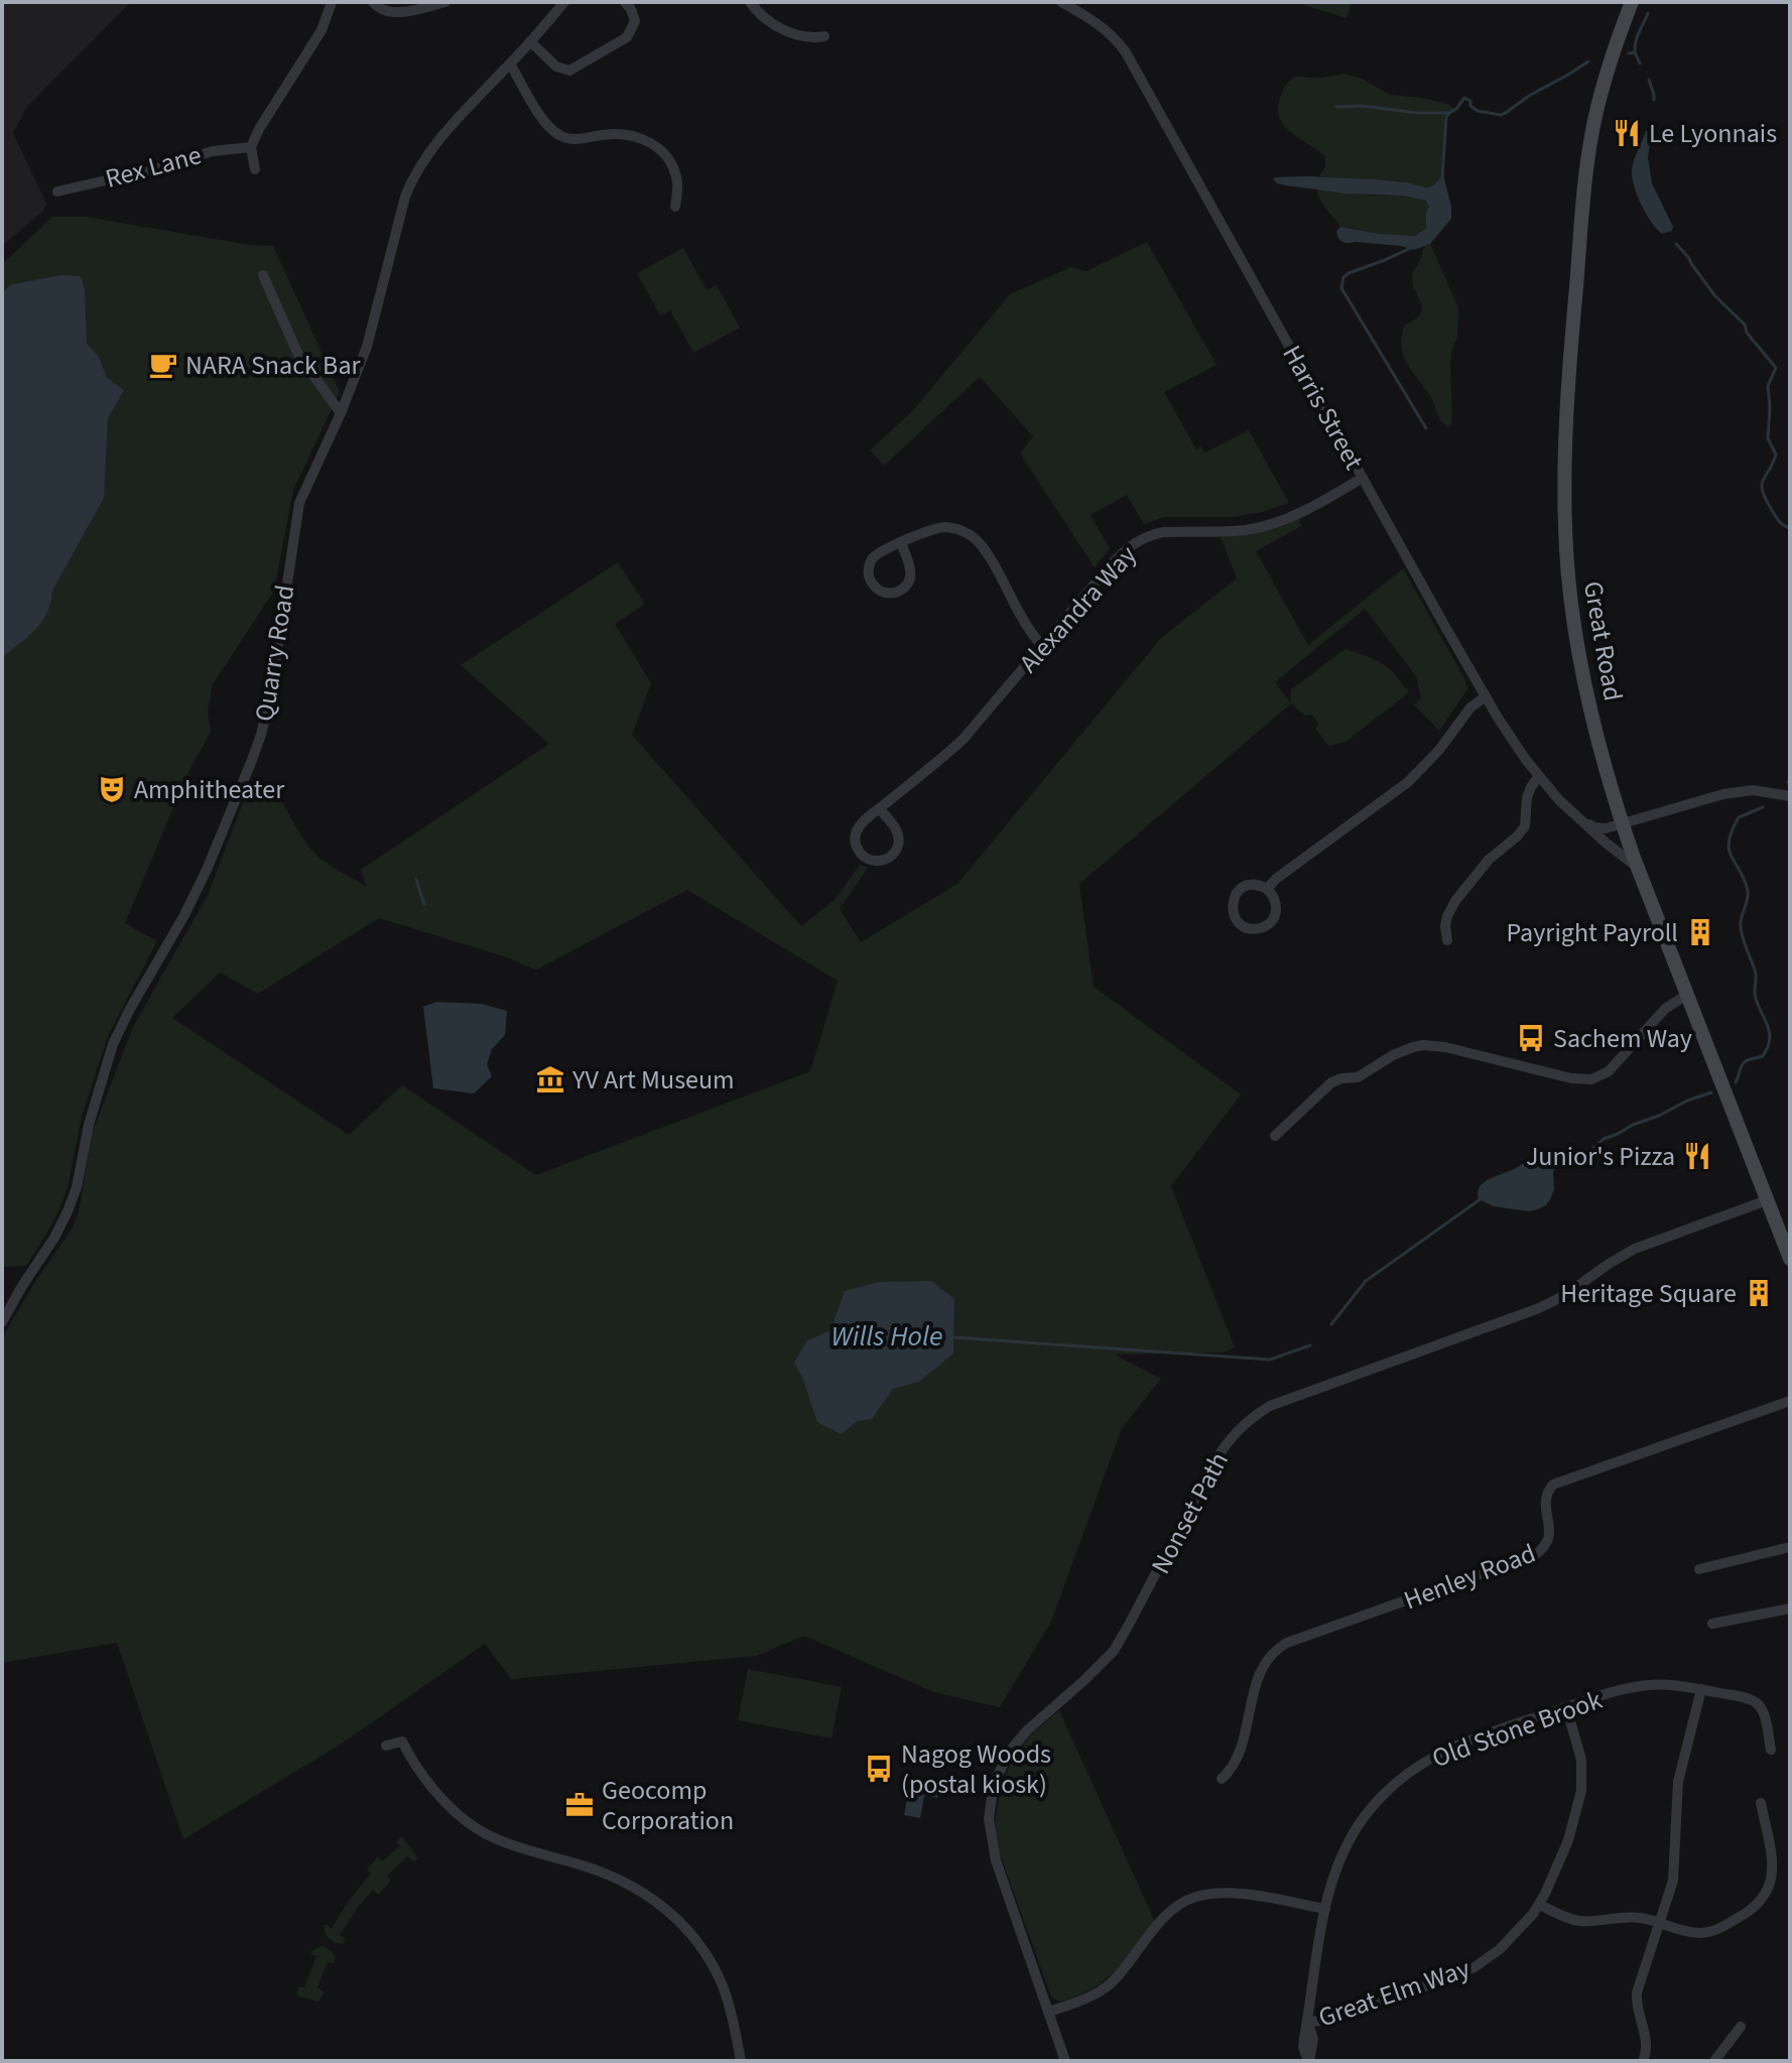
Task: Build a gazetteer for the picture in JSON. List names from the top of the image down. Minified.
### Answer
{"streets":{"main road":["Great Road"],"street":["Rex Lane","Harris Street","Alexandra Way","Quarry Road","Nonset Path","Henley Road","Old Stone Brook","Great Elm Way"]},"crossings":[["Harris Street","Alexandra Way"],["Harris Street","Great Road"],["Great Road","Nonset Path"],["Old Stone Brook","Great Elm Way"]],"water":["Wills Hole"],"places":{"restaurant":["Le Lyonnais","Junior's Pizza"],"cafe":["NARA Snack Bar"],"theatre":["Amphitheater"],"building":["Payright Payroll","Heritage Square"],"bus stop":["Sachem Way","Nagog Woods (postal kiosk)"],"museum":["YV Art Museum"],"office":["Geocomp Corporation"]}}
